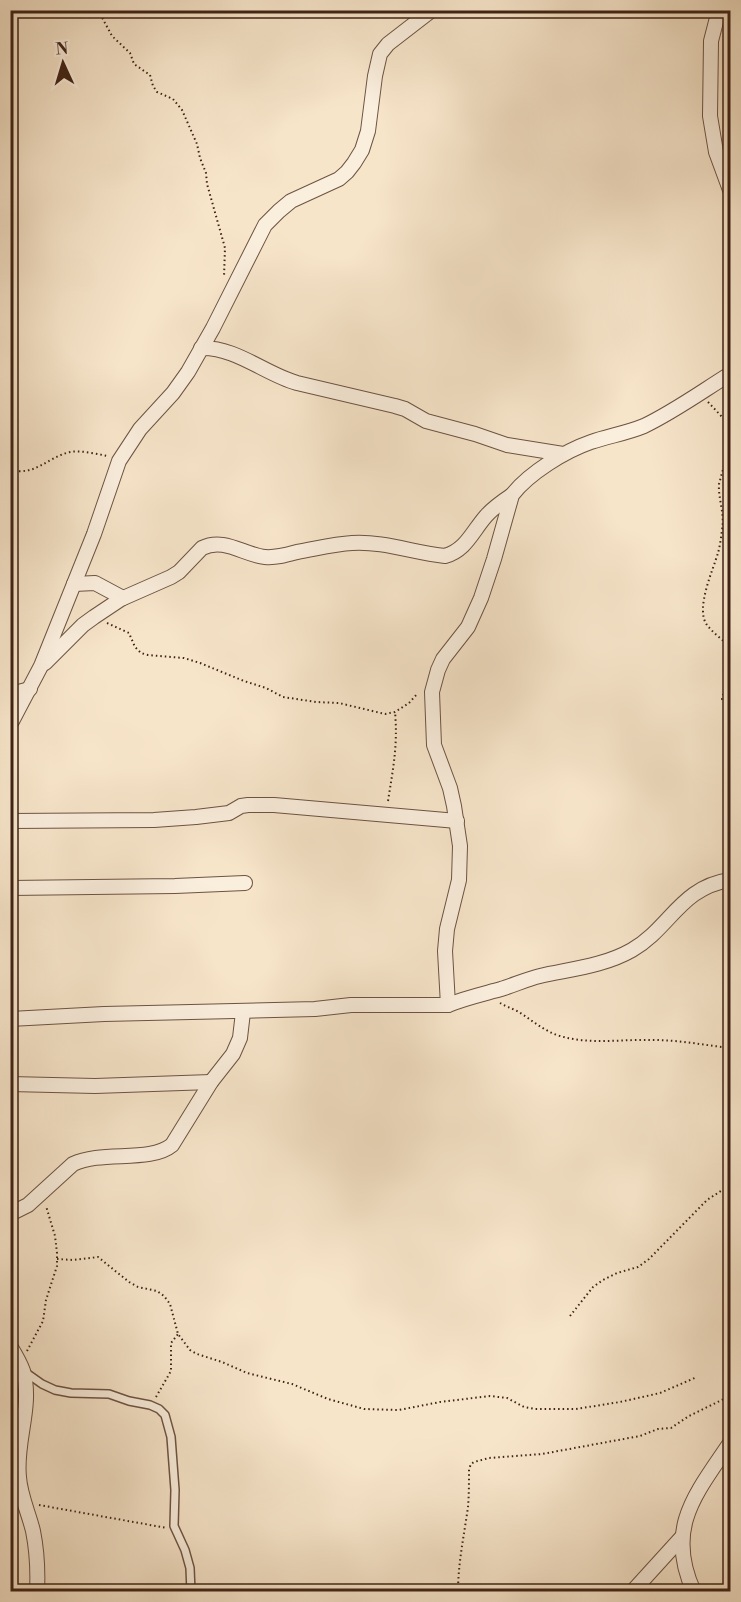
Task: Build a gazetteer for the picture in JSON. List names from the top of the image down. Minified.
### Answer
{"north":"top"}
